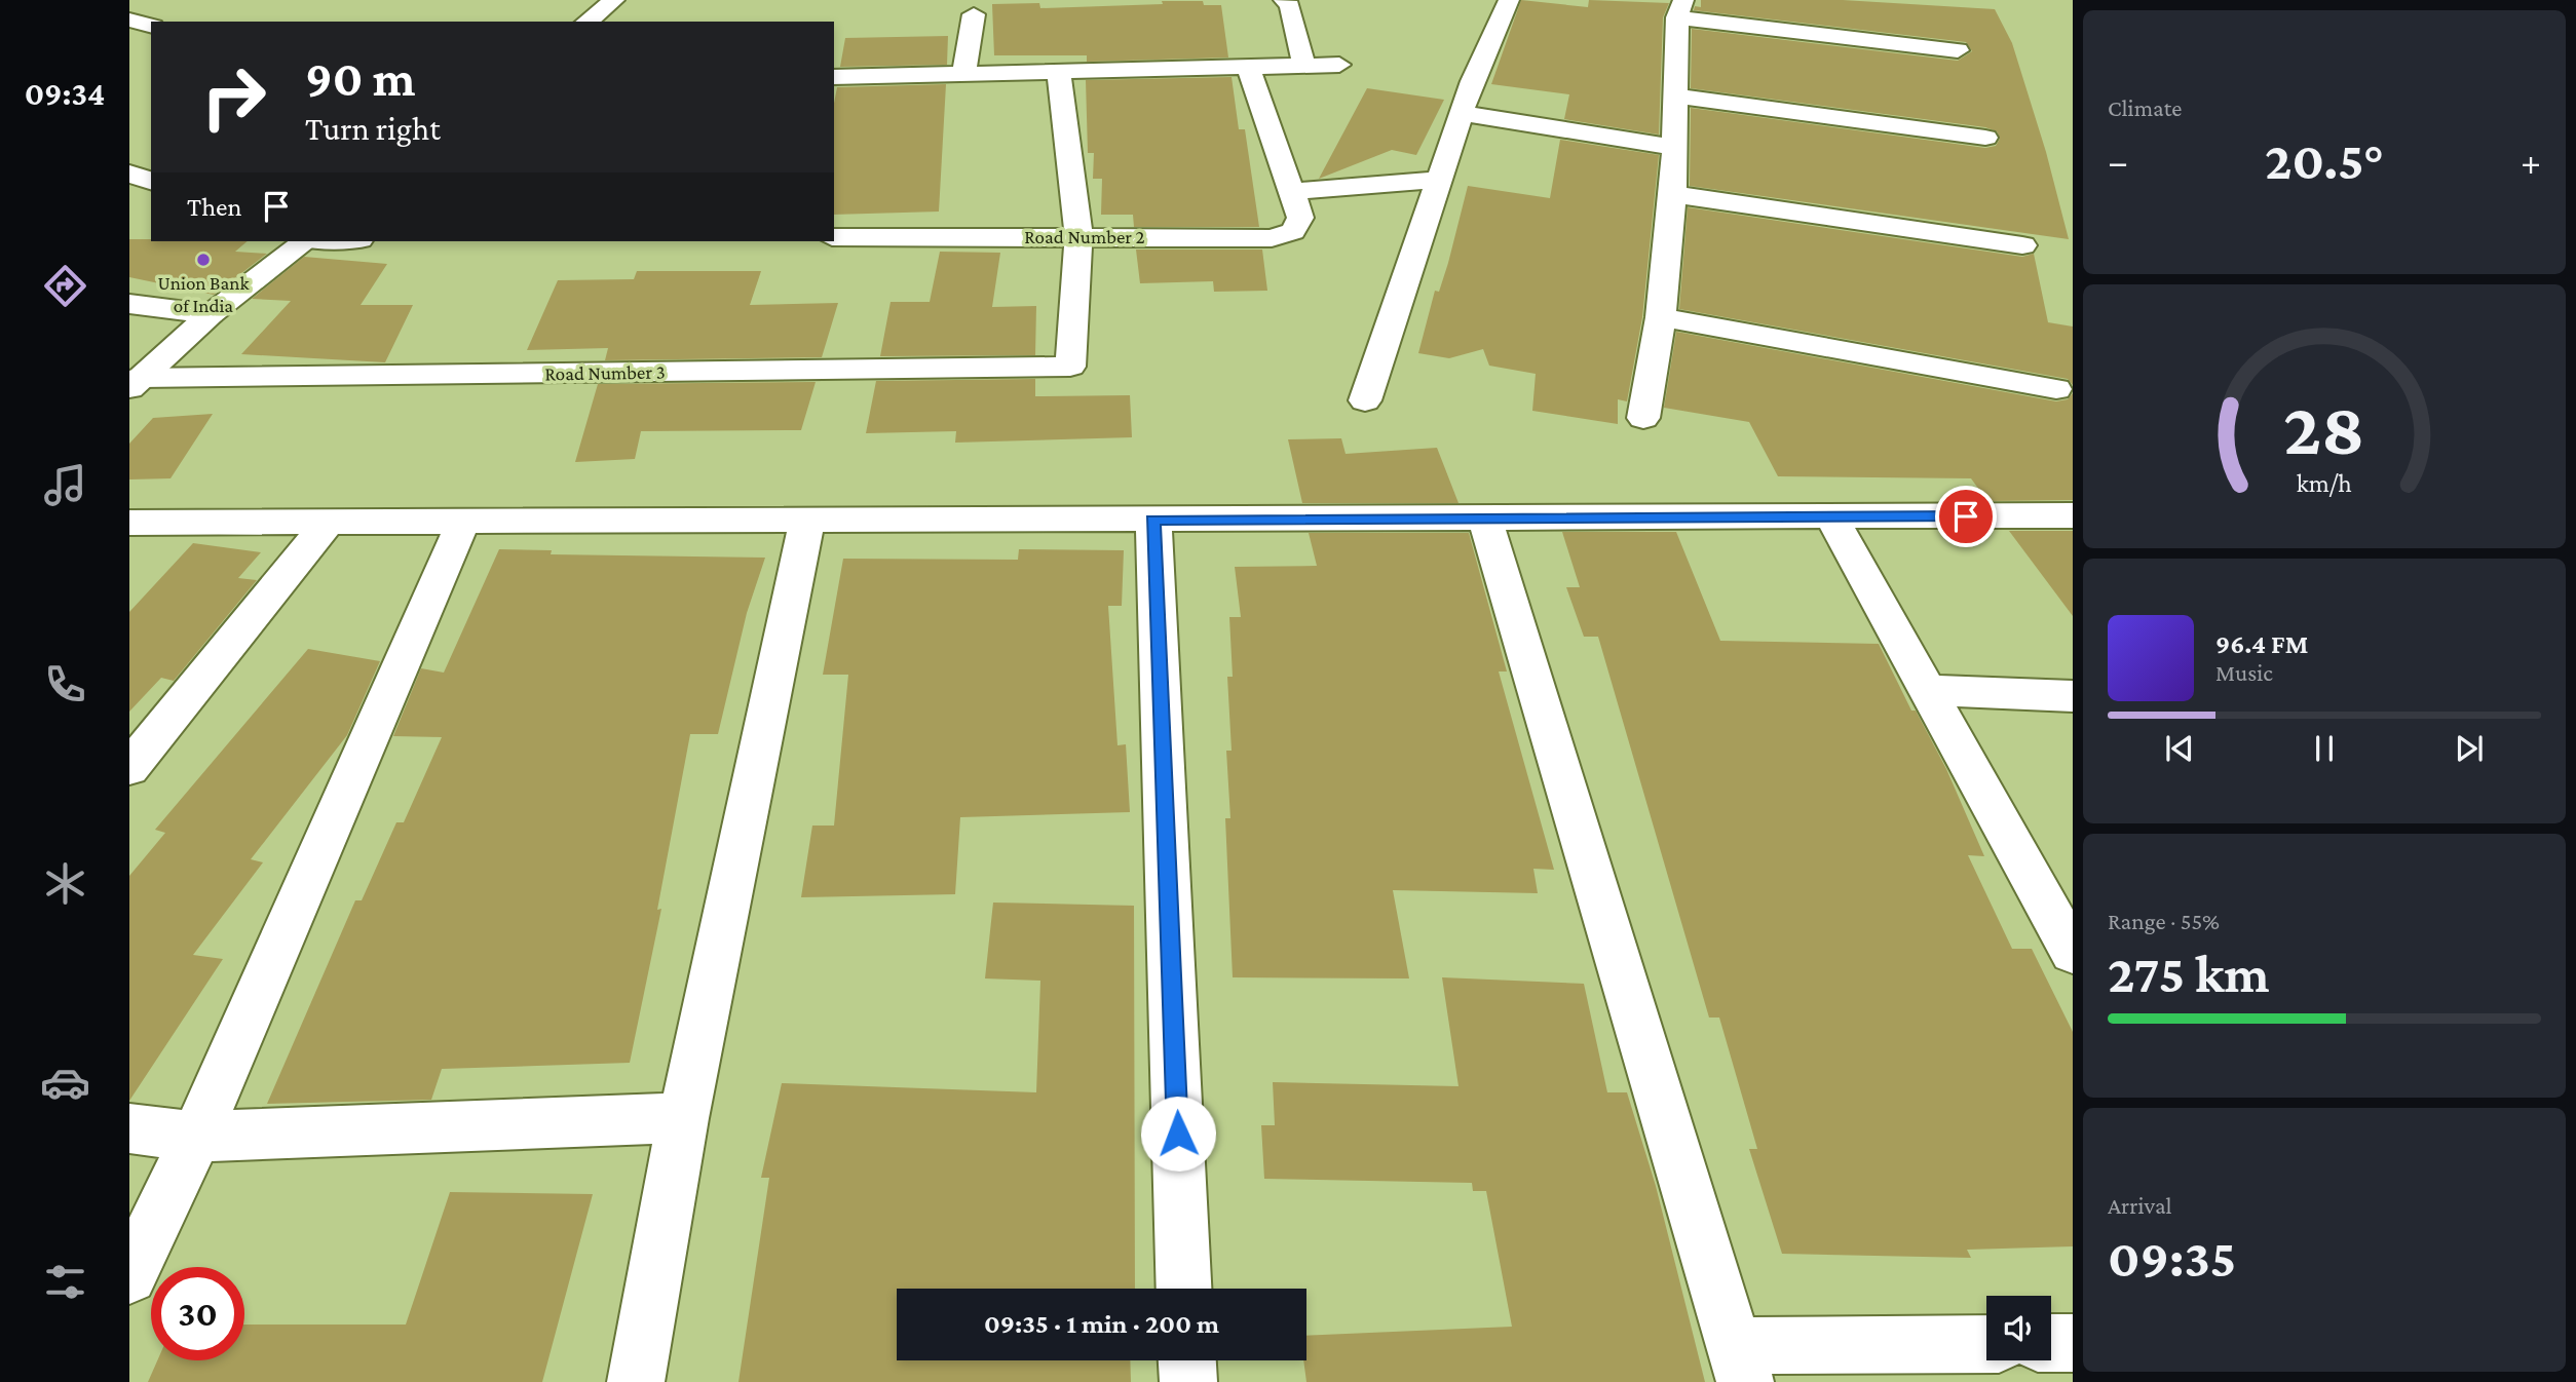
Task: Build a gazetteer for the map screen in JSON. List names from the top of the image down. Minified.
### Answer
{"streets":{"street":["Road Number 2","Road Number 3"]},"crossings":[["Road Number 2","Road Number 3"]],"places":["Union Bank of India"],"page":{"tabs":"09:34","tile":["Climate",["Range · 55%","275 km"],["Arrival","09:35"]],"turn":["90 m","Turn right"],"heat":["−","20.5°","+"],"then":"Then","song":["96.4 FM","Music"],"limit":"30","trip":"09:35 · 1 min · 200 m","gauge":["28","km/h"]}}
